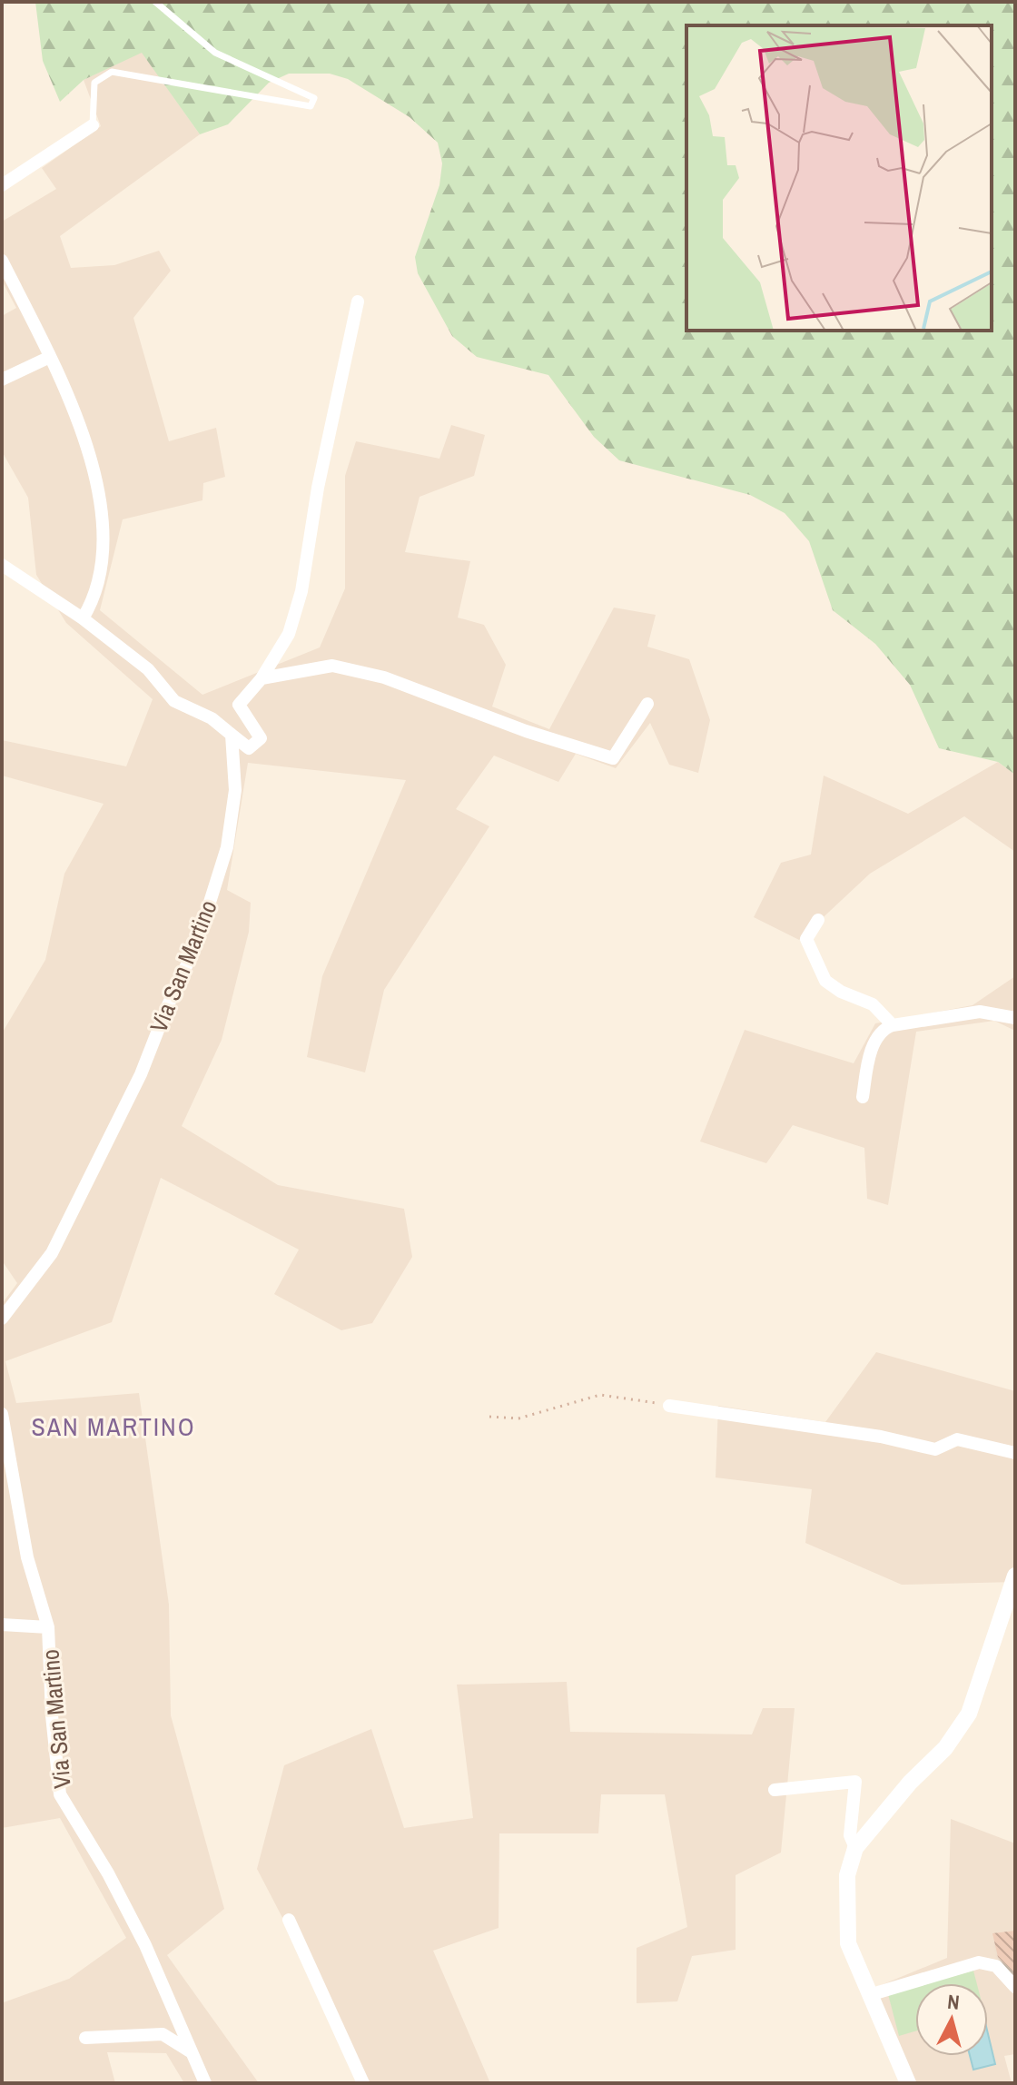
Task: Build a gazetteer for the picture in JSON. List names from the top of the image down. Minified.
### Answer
{"streets":{"street":["Via San Martino"]},"districts":["SAN MARTINO"],"north":"top"}
